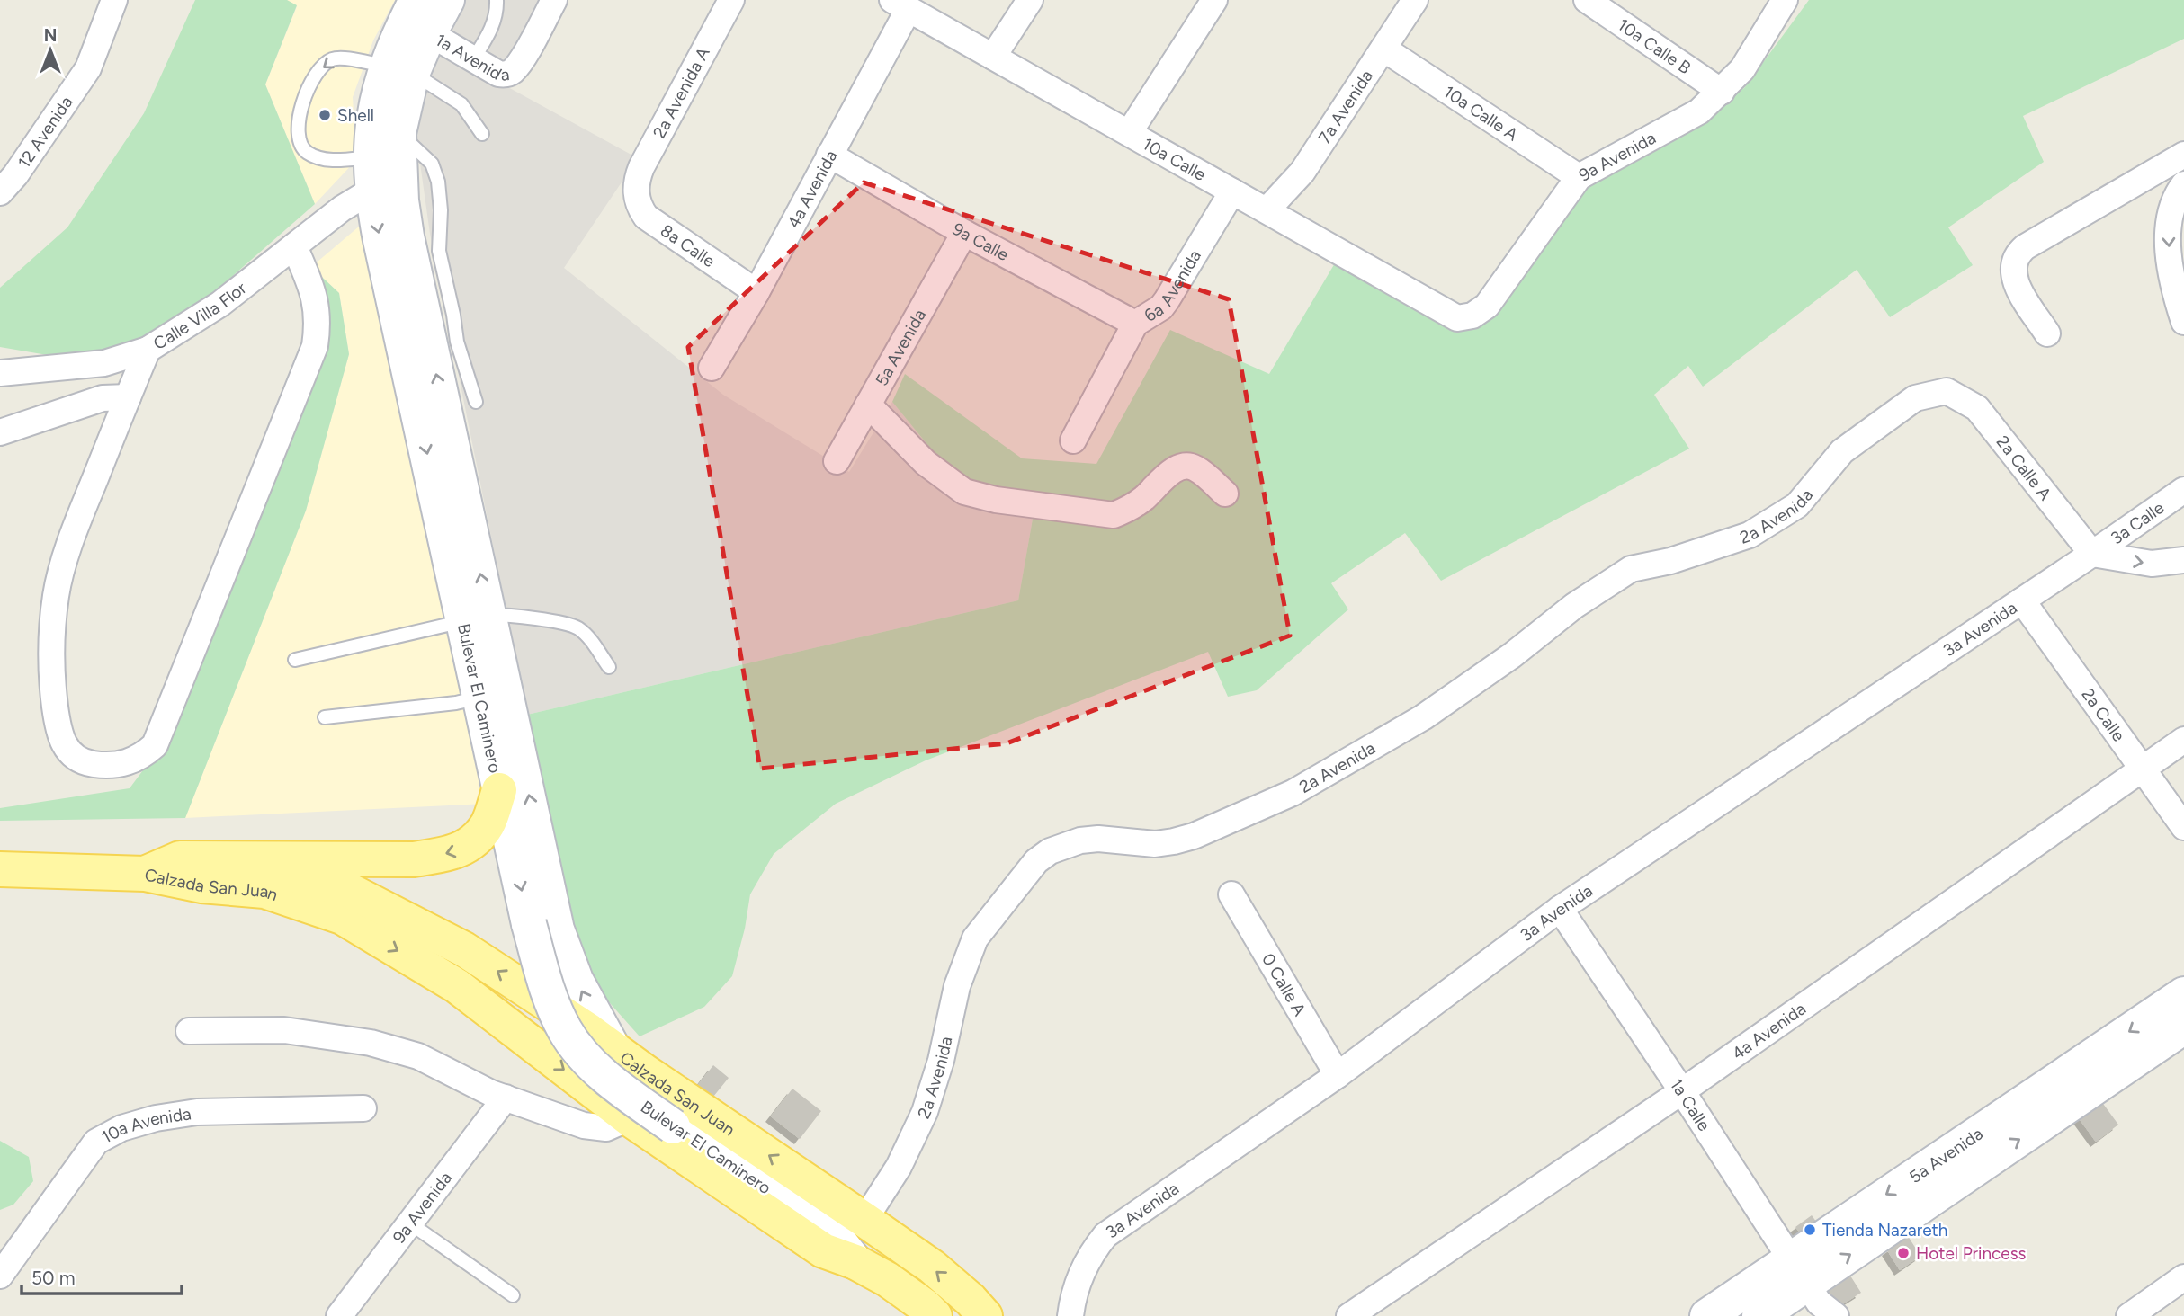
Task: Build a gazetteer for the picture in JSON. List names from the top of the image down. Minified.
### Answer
{"streets":{"main road":["5a Avenida","Bulevar El Caminero","Calzada San Juan"],"street":["10a Calle B","1a Avenida","2a Avenida A","7a Avenida","10a Calle A","12 Avenida","9a Avenida","10a Calle","4a Avenida","9a Calle","8a Calle","6a Avenida","Calle Villa Flor","2a Calle A","2a Avenida","3a Calle","3a Avenida","2a Calle","0 Calle A","1a Calle","10a Avenida"]},"crossings":[["10a Calle B","9a Avenida"],["1a Avenida","Bulevar El Caminero"],["2a Avenida A","8a Calle"],["7a Avenida","10a Calle A"],["7a Avenida","10a Calle"],["10a Calle A","9a Avenida"],["9a Avenida","10a Calle"],["10a Calle","4a Avenida"],["10a Calle","6a Avenida"],["4a Avenida","9a Calle"],["4a Avenida","8a Calle"],["4a Avenida","2a Calle"],["4a Avenida","1a Calle"],["9a Calle","6a Avenida"],["9a Calle","5a Avenida"],["Calle Villa Flor","Bulevar El Caminero"],["5a Avenida","1a Calle"],["2a Calle A","2a Avenida"],["2a Calle A","3a Calle"],["2a Calle A","3a Avenida"],["2a Avenida","Calzada San Juan"],["3a Calle","3a Avenida"],["3a Avenida","2a Calle"],["3a Avenida","0 Calle A"],["3a Avenida","1a Calle"],["Bulevar El Caminero","Calzada San Juan"]],"places":["Shell","Tienda Nazareth","Hotel Princess"],"scale_bar":"50 m","north":"top"}
